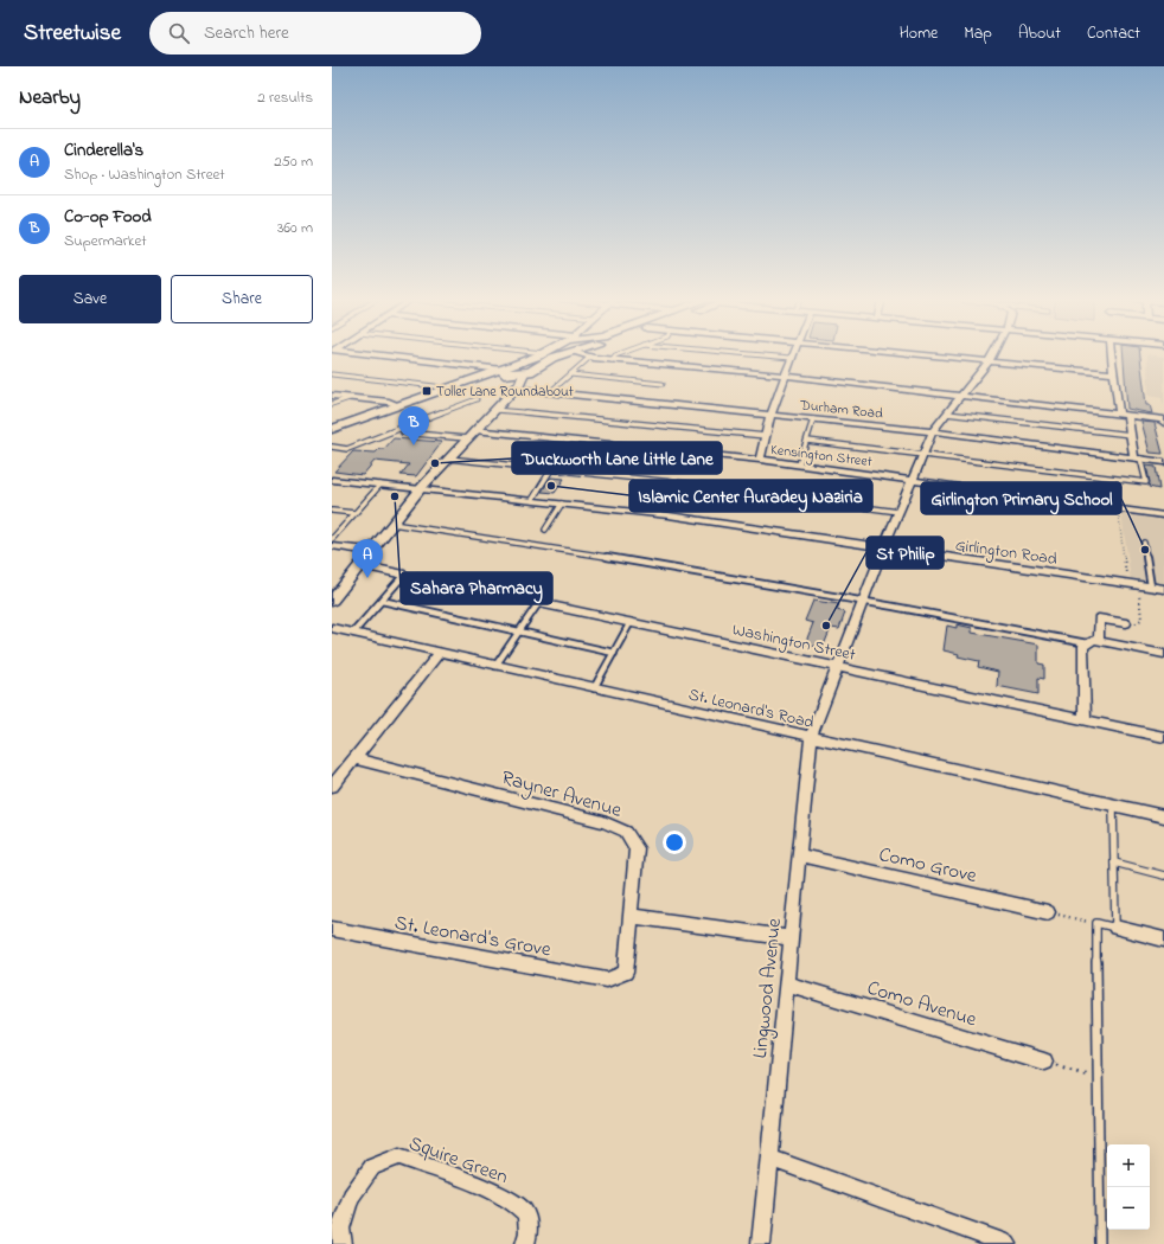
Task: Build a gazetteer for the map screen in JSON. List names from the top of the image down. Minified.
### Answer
{"streets":{"street":["Durham Road","Kensington Street","Girlington Road","Washington Street","St. Leonard's Road","Rayner Avenue","Como Grove","St. Leonard's Grove","Lingwood Avenue","Como Avenue","Squire Green"]},"crossings":[["Durham Road","Lingwood Avenue"],["Kensington Street","Lingwood Avenue"],["Girlington Road","Lingwood Avenue"],["Washington Street","Lingwood Avenue"],["St. Leonard's Road","Lingwood Avenue"],["Rayner Avenue","St. Leonard's Grove"],["Como Grove","Lingwood Avenue"],["Lingwood Avenue","Como Avenue"]],"places":{"transit":["Toller Lane Roundabout"],"other":["Duckworth Lane Little Lane","Islamic Center Auradey Naziria","Sahara Pharmacy","Girlington Primary School","St Philip"]},"page":{"header":"Streetwise","search":"Search here","nav":["Home","Map","About","Contact"],"heading":["Nearby","2 results"],"list":[{"mark":"A","name":"Cinderella's","note":"Shop · Washington Street","value":"250 m"},{"mark":"B","name":"Co-op Food","note":"Supermarket","value":"360 m"}],"buttons":["Save","Share"],"pins":["B","A"],"map_buttons":["+","−"]}}
